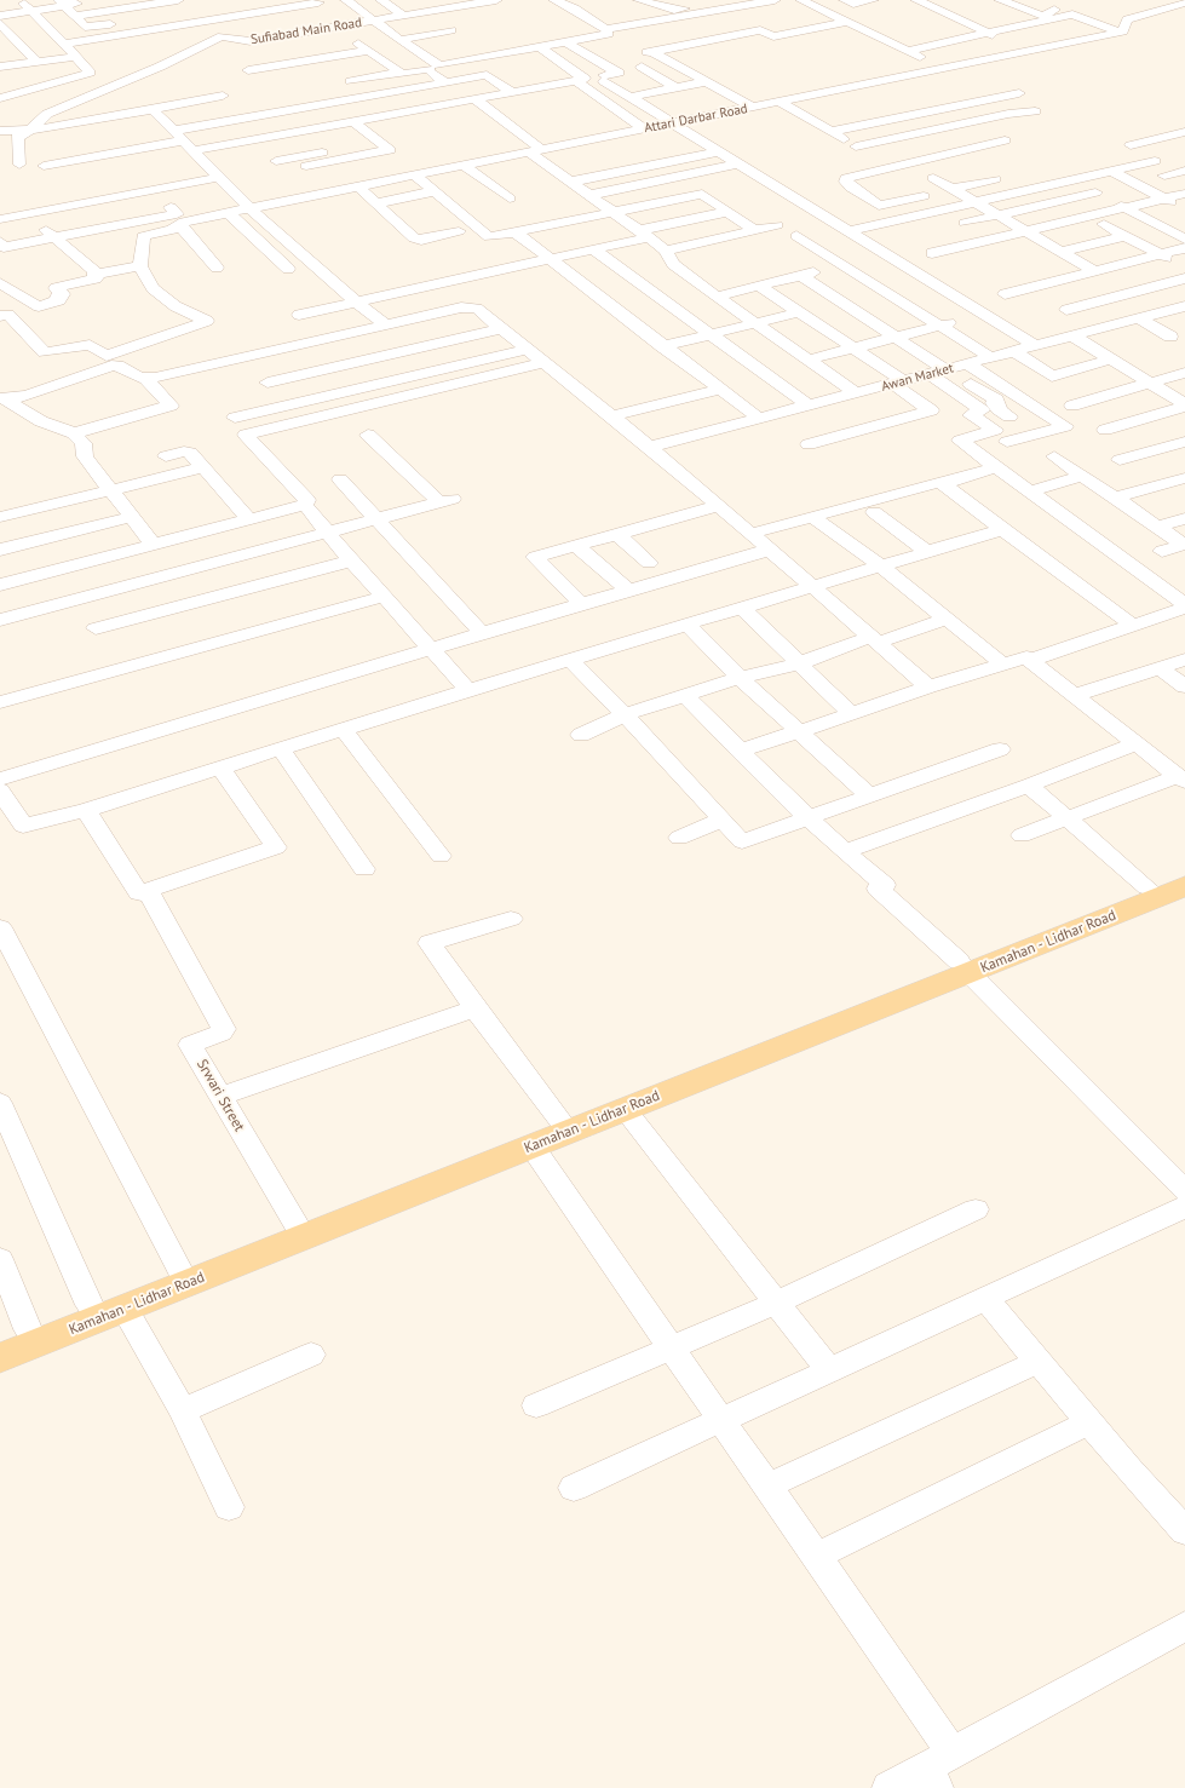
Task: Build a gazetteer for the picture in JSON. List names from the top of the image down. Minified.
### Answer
{"streets":{"main road":["Kamahan - Lidhar Road"],"street":["Sufiabad Main Road","Attari Darbar Road","Awan Market","Srwari Street"]},"crossings":[["Kamahan - Lidhar Road","Srwari Street"]]}
